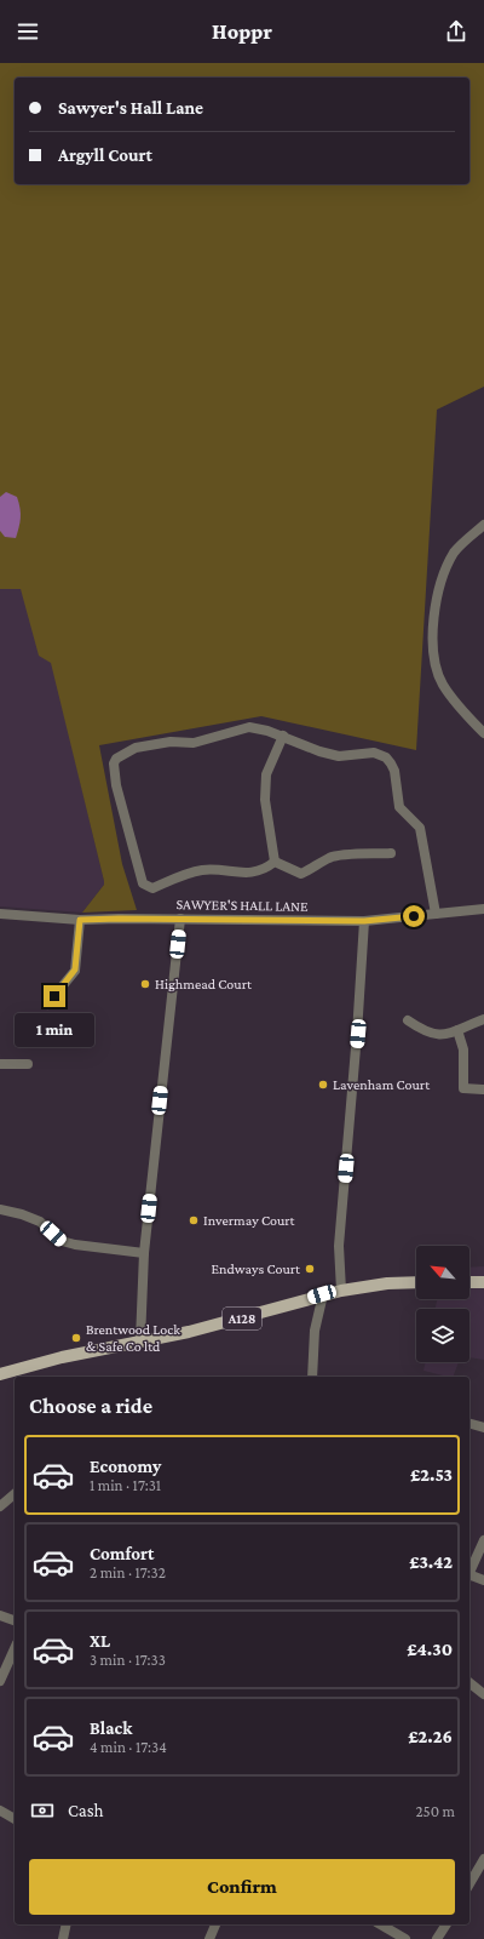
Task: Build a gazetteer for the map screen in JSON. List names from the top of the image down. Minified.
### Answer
{"streets":{"main road":["A128"],"street":["SAWYER'S HALL LANE"]},"places":["Highmead Court","Lavenham Court","Invermay Court","Endways Court","Brentwood Lock & Safe Co ltd"],"north":"top left","page":{"header":"Hoppr","banner":["Sawyer's Hall Lane","Argyll Court"],"bubble":"1 min","heading":"Choose a ride","list":[{"name":"Economy","note":"1 min · 17:31","value":"£2.53"},{"name":"Comfort","note":"2 min · 17:32","value":"£3.42"},{"name":"XL","note":"3 min · 17:33","value":"£4.30"},{"name":"Black","note":"4 min · 17:34","value":"£2.26"}],"pay":["Cash","250 m"],"buttons":"Confirm"}}
